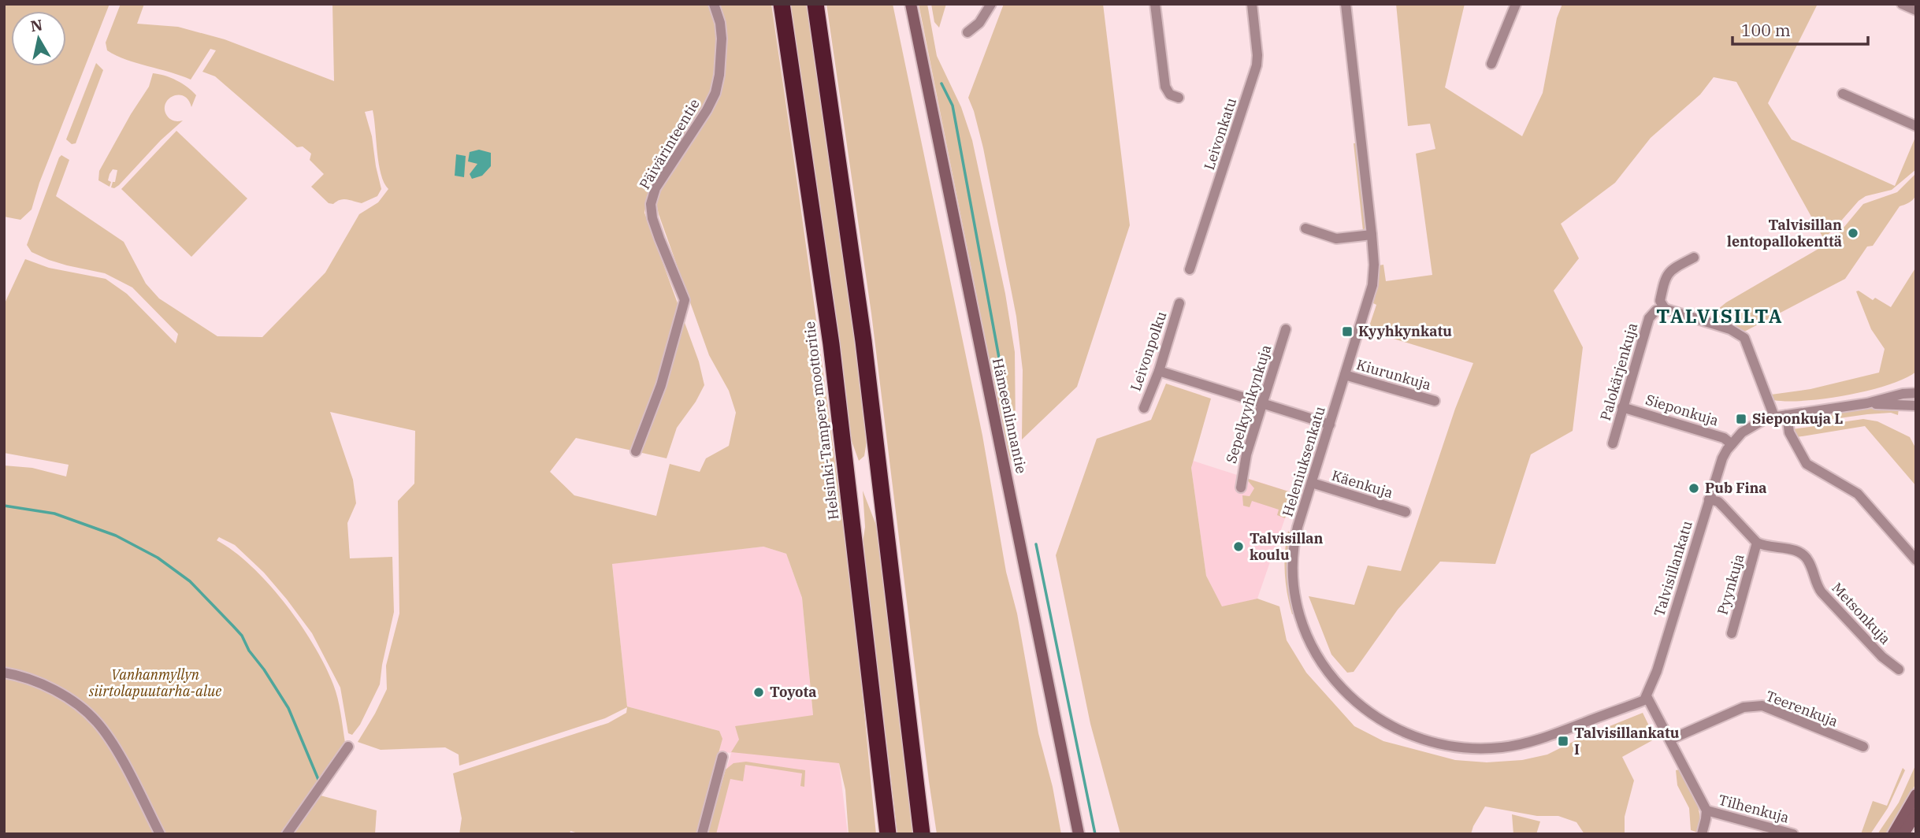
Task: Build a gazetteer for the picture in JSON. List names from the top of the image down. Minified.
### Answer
{"streets":{"highway":["Helsinki-Tampere moottoritie"],"main road":["Hämeenlinnantie"],"street":["Leivonkatu","Päivärinteentie","Leivonpolku","Palokärjenkuja","Kiurunkuja","Sepelkyyhkynkuja","Sieponkuja","Heleniuksenkatu","Käenkuja","Talvisillankatu","Pyynkuja","Metsonkuja","Teerenkuja","Tilhenkuja"]},"crossings":[["Palokärjenkuja","Sieponkuja"],["Kiurunkuja","Heleniuksenkatu"],["Sieponkuja","Talvisillankatu"],["Heleniuksenkatu","Käenkuja"],["Heleniuksenkatu","Talvisillankatu"],["Pyynkuja","Metsonkuja"]],"districts":["TALVISILTA"],"parks":["Vanhanmyllyn siirtolapuutarha-alue"],"places":{"other":["Talvisillan lentopallokenttä","Pub Fina","Talvisillan koulu","Toyota"],"transit":["Kyyhkynkatu","Sieponkuja L","Talvisillankatu I"]},"scale_bar":"100 m","north":"top"}
